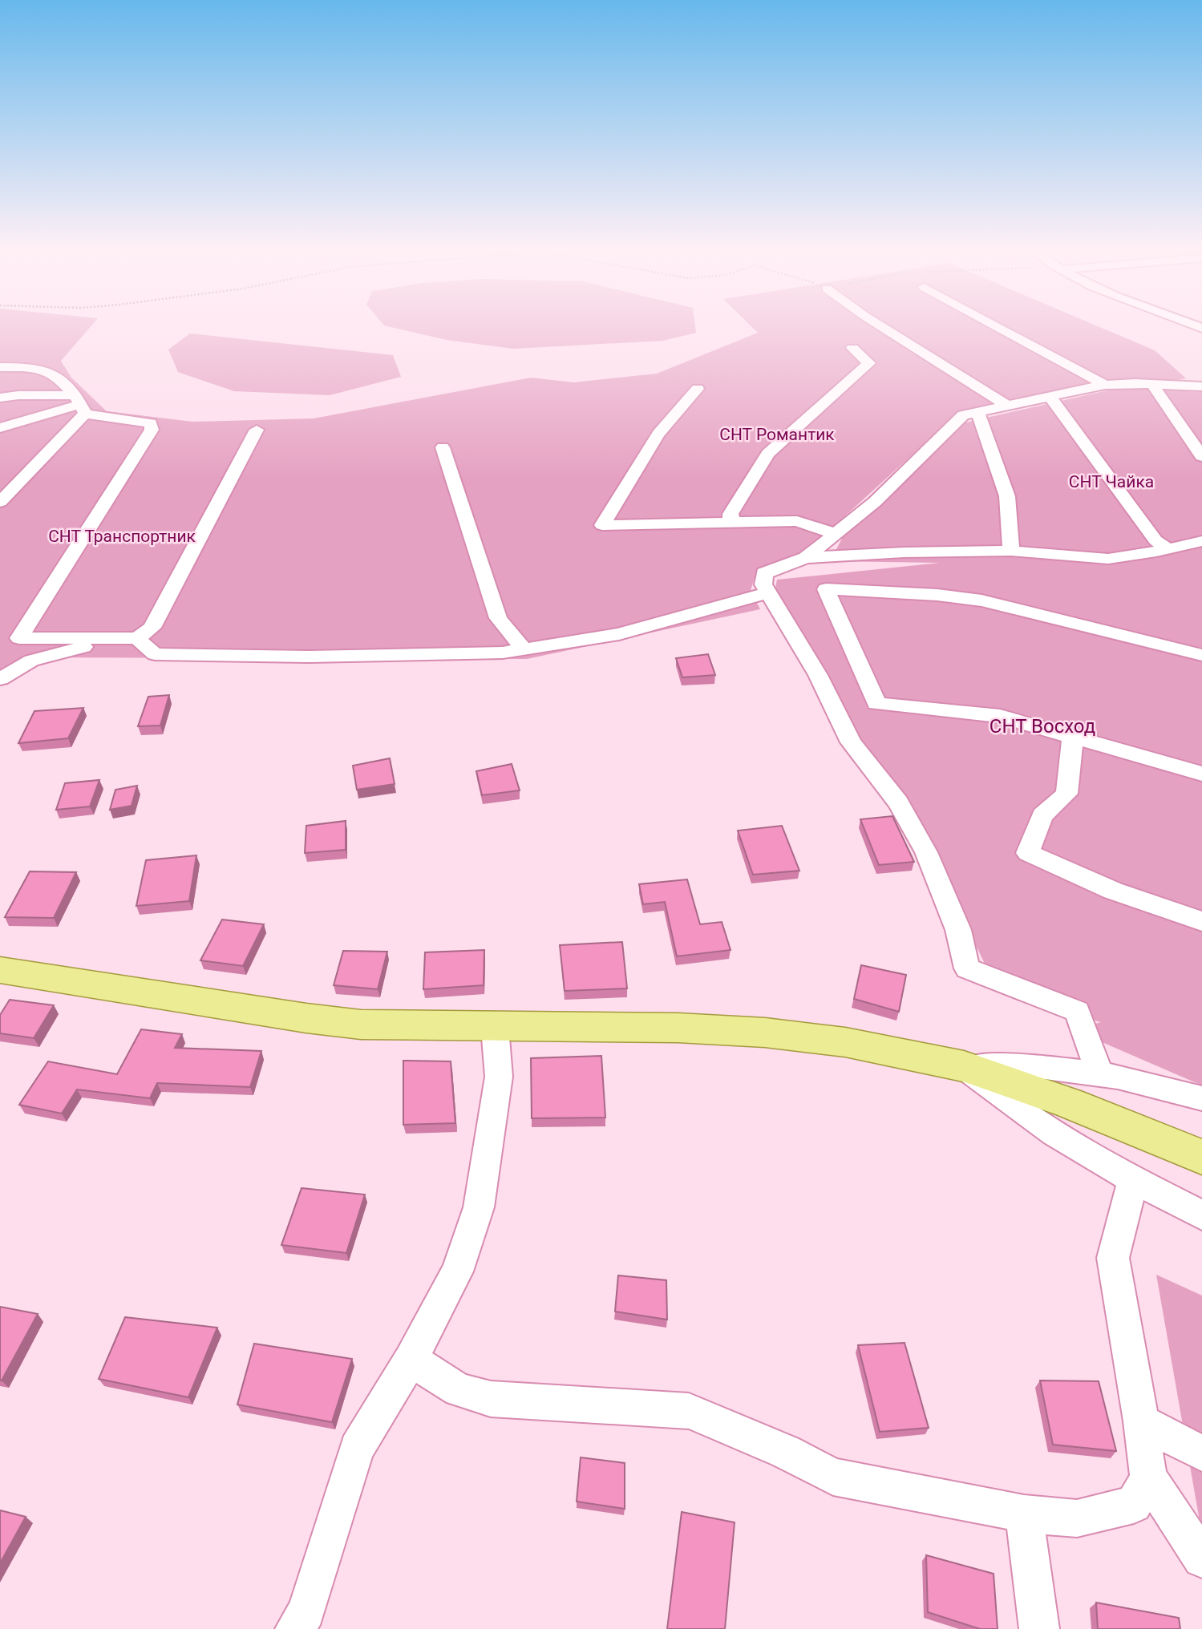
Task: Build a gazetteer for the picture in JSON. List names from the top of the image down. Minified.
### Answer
{"parks":["СНТ Романтик","СНТ Чайка","СНТ Транспортник","СНТ Восход"]}
